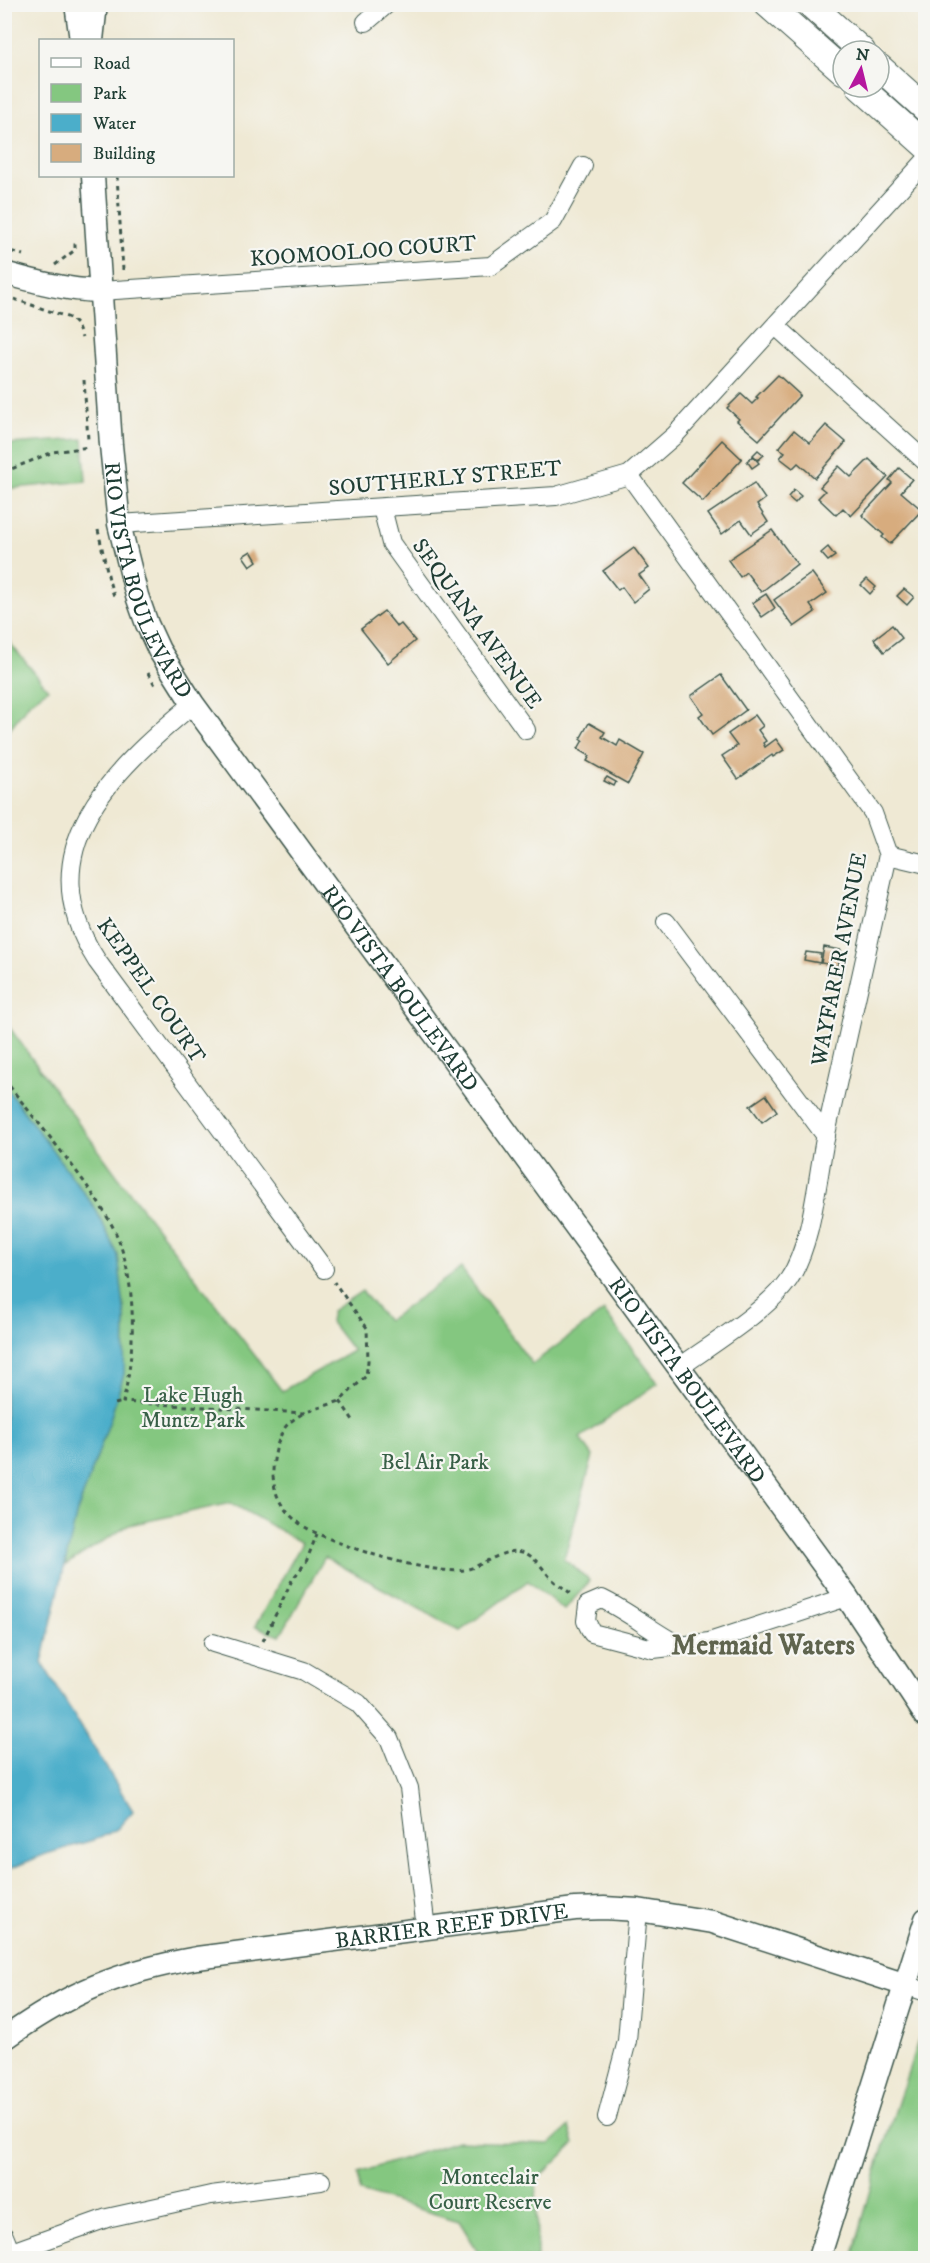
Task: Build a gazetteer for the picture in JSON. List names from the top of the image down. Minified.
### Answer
{"streets":{"street":["KOOMOOLOO COURT","SOUTHERLY STREET","RIO VISTA BOULEVARD","SEQUANA AVENUE","WAYFARER AVENUE","KEPPEL COURT","BARRIER REEF DRIVE"]},"crossings":[["KOOMOOLOO COURT","RIO VISTA BOULEVARD"],["SOUTHERLY STREET","RIO VISTA BOULEVARD"],["SOUTHERLY STREET","SEQUANA AVENUE"],["SOUTHERLY STREET","WAYFARER AVENUE"],["RIO VISTA BOULEVARD","WAYFARER AVENUE"],["RIO VISTA BOULEVARD","KEPPEL COURT"]],"districts":["Mermaid Waters"],"parks":["Lake Hugh Muntz Park","Bel Air Park","Monteclair Court Reserve"],"legend":["Road","Park","Water","Building"],"north":"top"}
